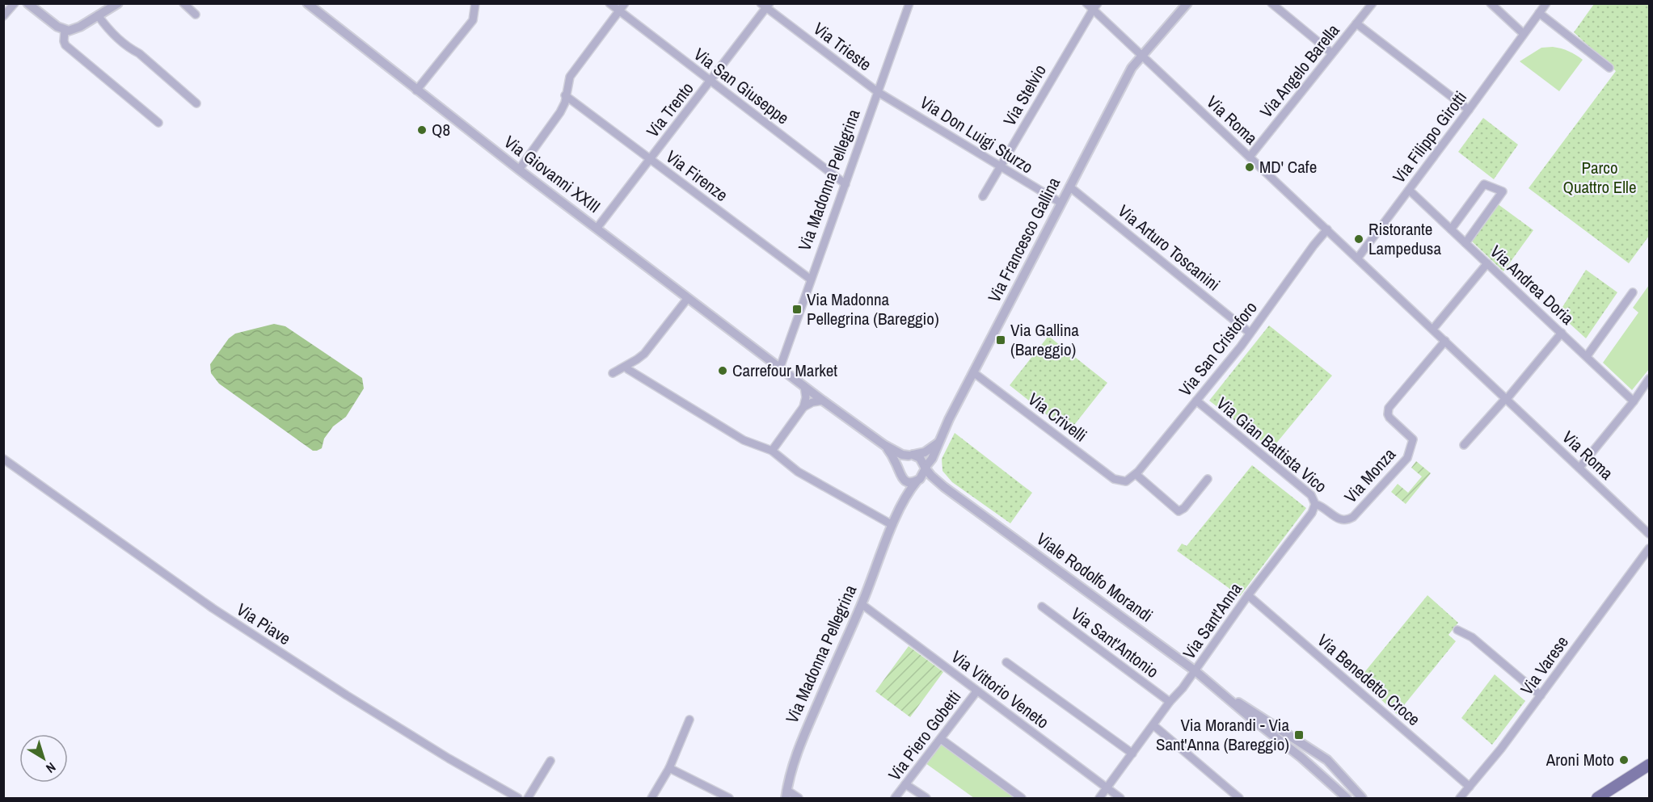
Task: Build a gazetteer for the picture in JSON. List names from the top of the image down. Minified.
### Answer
{"streets":{"street":["Via Trieste","Via Angelo Barella","Via San Giuseppe","Via Stelvio","Via Trento","Via Roma","Via Don Luigi Sturzo","Via Filippo Girotti","Via Giovanni XXIII","Via Firenze","Via Madonna Pellegrina","Via Francesco Gallina","Via Arturo Toscanini","Via Andrea Doria","Via San Cristoforo","Via Crivelli","Via Gian Battista Vico","Via Monza","Viale Rodolfo Morandi","Via Sant'Anna","Via Piave","Via Sant'Antonio","Via Varese","Via Benedetto Croce","Via Vittorio Veneto","Via Piero Gobetti"]},"crossings":[["Via Trieste","Via Trento"],["Via Trieste","Via Don Luigi Sturzo"],["Via Trieste","Via Madonna Pellegrina"],["Via Angelo Barella","Via Roma"],["Via San Giuseppe","Via Trento"],["Via San Giuseppe","Via Madonna Pellegrina"],["Via Stelvio","Via Roma"],["Via Stelvio","Via Don Luigi Sturzo"],["Via Trento","Via Giovanni XXIII"],["Via Trento","Via Firenze"],["Via Roma","Via Filippo Girotti"],["Via Roma","Via Francesco Gallina"],["Via Roma","Via San Cristoforo"],["Via Roma","Via Monza"],["Via Don Luigi Sturzo","Via Madonna Pellegrina"],["Via Don Luigi Sturzo","Via Francesco Gallina"],["Via Filippo Girotti","Via Andrea Doria"],["Via Giovanni XXIII","Via Madonna Pellegrina"],["Via Firenze","Via Madonna Pellegrina"],["Via Madonna Pellegrina","Via Francesco Gallina"],["Via Madonna Pellegrina","Viale Rodolfo Morandi"],["Via Madonna Pellegrina","Via Vittorio Veneto"],["Via Francesco Gallina","Via Arturo Toscanini"],["Via Francesco Gallina","Via Crivelli"],["Via Francesco Gallina","Viale Rodolfo Morandi"],["Via Arturo Toscanini","Via San Cristoforo"],["Via San Cristoforo","Via Crivelli"],["Via San Cristoforo","Via Gian Battista Vico"],["Via Gian Battista Vico","Via Monza"],["Via Gian Battista Vico","Via Sant'Anna"],["Viale Rodolfo Morandi","Via Sant'Anna"],["Via Sant'Anna","Via Sant'Antonio"],["Via Sant'Anna","Via Benedetto Croce"],["Via Sant'Anna","Via Vittorio Veneto"],["Via Varese","Via Benedetto Croce"],["Via Vittorio Veneto","Via Piero Gobetti"]],"parks":["Parco Quattro Elle"],"places":{"other":["Q8","MD' Cafe","Ristorante Lampedusa","Carrefour Market","Aroni Moto"],"transit":["Via Madonna Pellegrina (Bareggio)","Via Gallina (Bareggio)","Via Morandi - Via Sant'Anna (Bareggio)"]},"north":"bottom right"}
